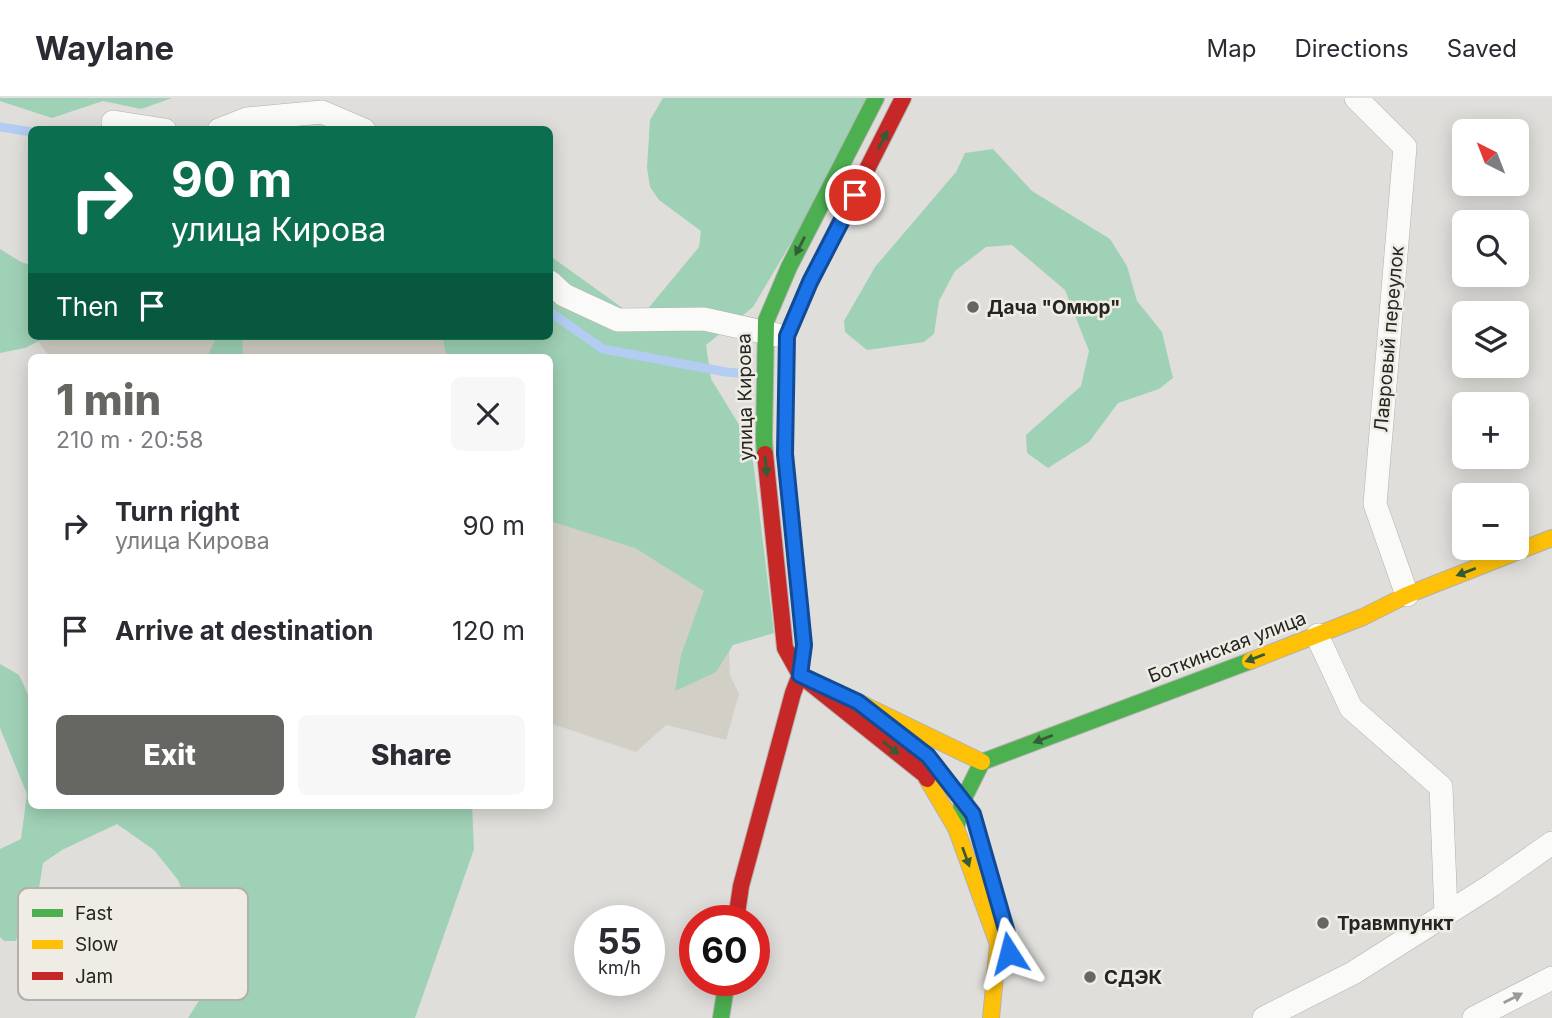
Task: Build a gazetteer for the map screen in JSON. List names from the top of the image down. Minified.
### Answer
{"streets":{"main road":["улица Кирова","Боткинская улица"],"street":["Лавровый переулок"]},"crossings":[["Лавровый переулок","Боткинская улица"]],"one_way":["Боткинская улица"],"places":["Дача \"Омюр\"","Травмпункт","СДЭК"],"legend":["Fast","Slow","Jam"],"north":"top left","page":{"header":"Waylane","nav":["Map","Directions","Saved"],"map_buttons":["+","−"],"turn":["90 m","улица Кирова"],"then":"Then","heading":["1 min","210 m · 20:58"],"list":[{"name":"Turn right","note":"улица Кирова","value":"90 m"},{"name":"Arrive at destination","value":"120 m"}],"buttons":["Exit","Share"],"speed":"55 km/h","limit":"60"}}
